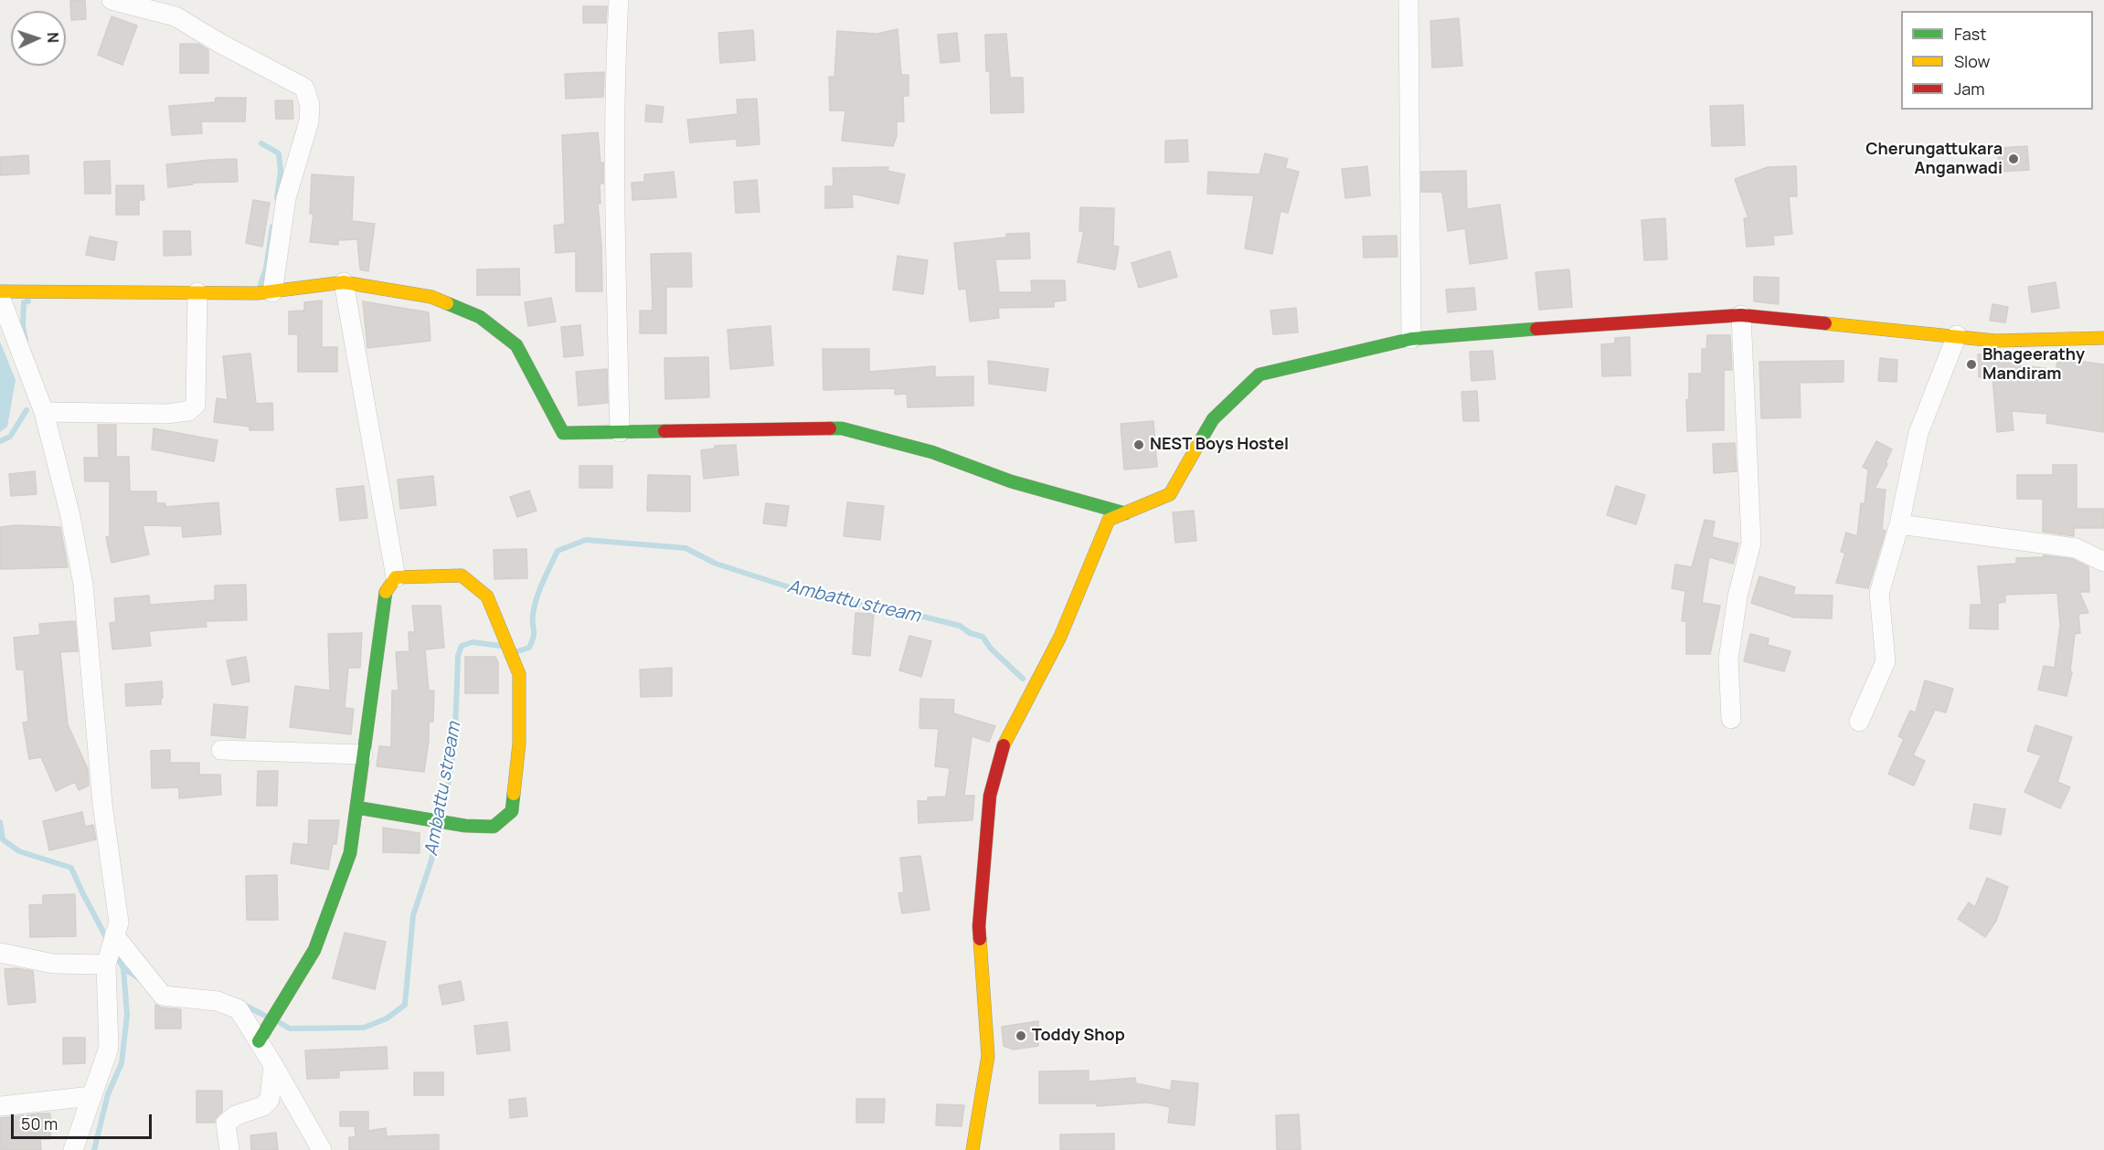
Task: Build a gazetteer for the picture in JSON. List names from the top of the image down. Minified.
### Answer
{"water":["Ambattu stream"],"places":["Cherungattukara Anganwadi","Bhageerathy Mandiram","NEST Boys Hostel","Toddy Shop"],"legend":["Fast","Slow","Jam"],"scale_bar":"50 m","north":"right"}
